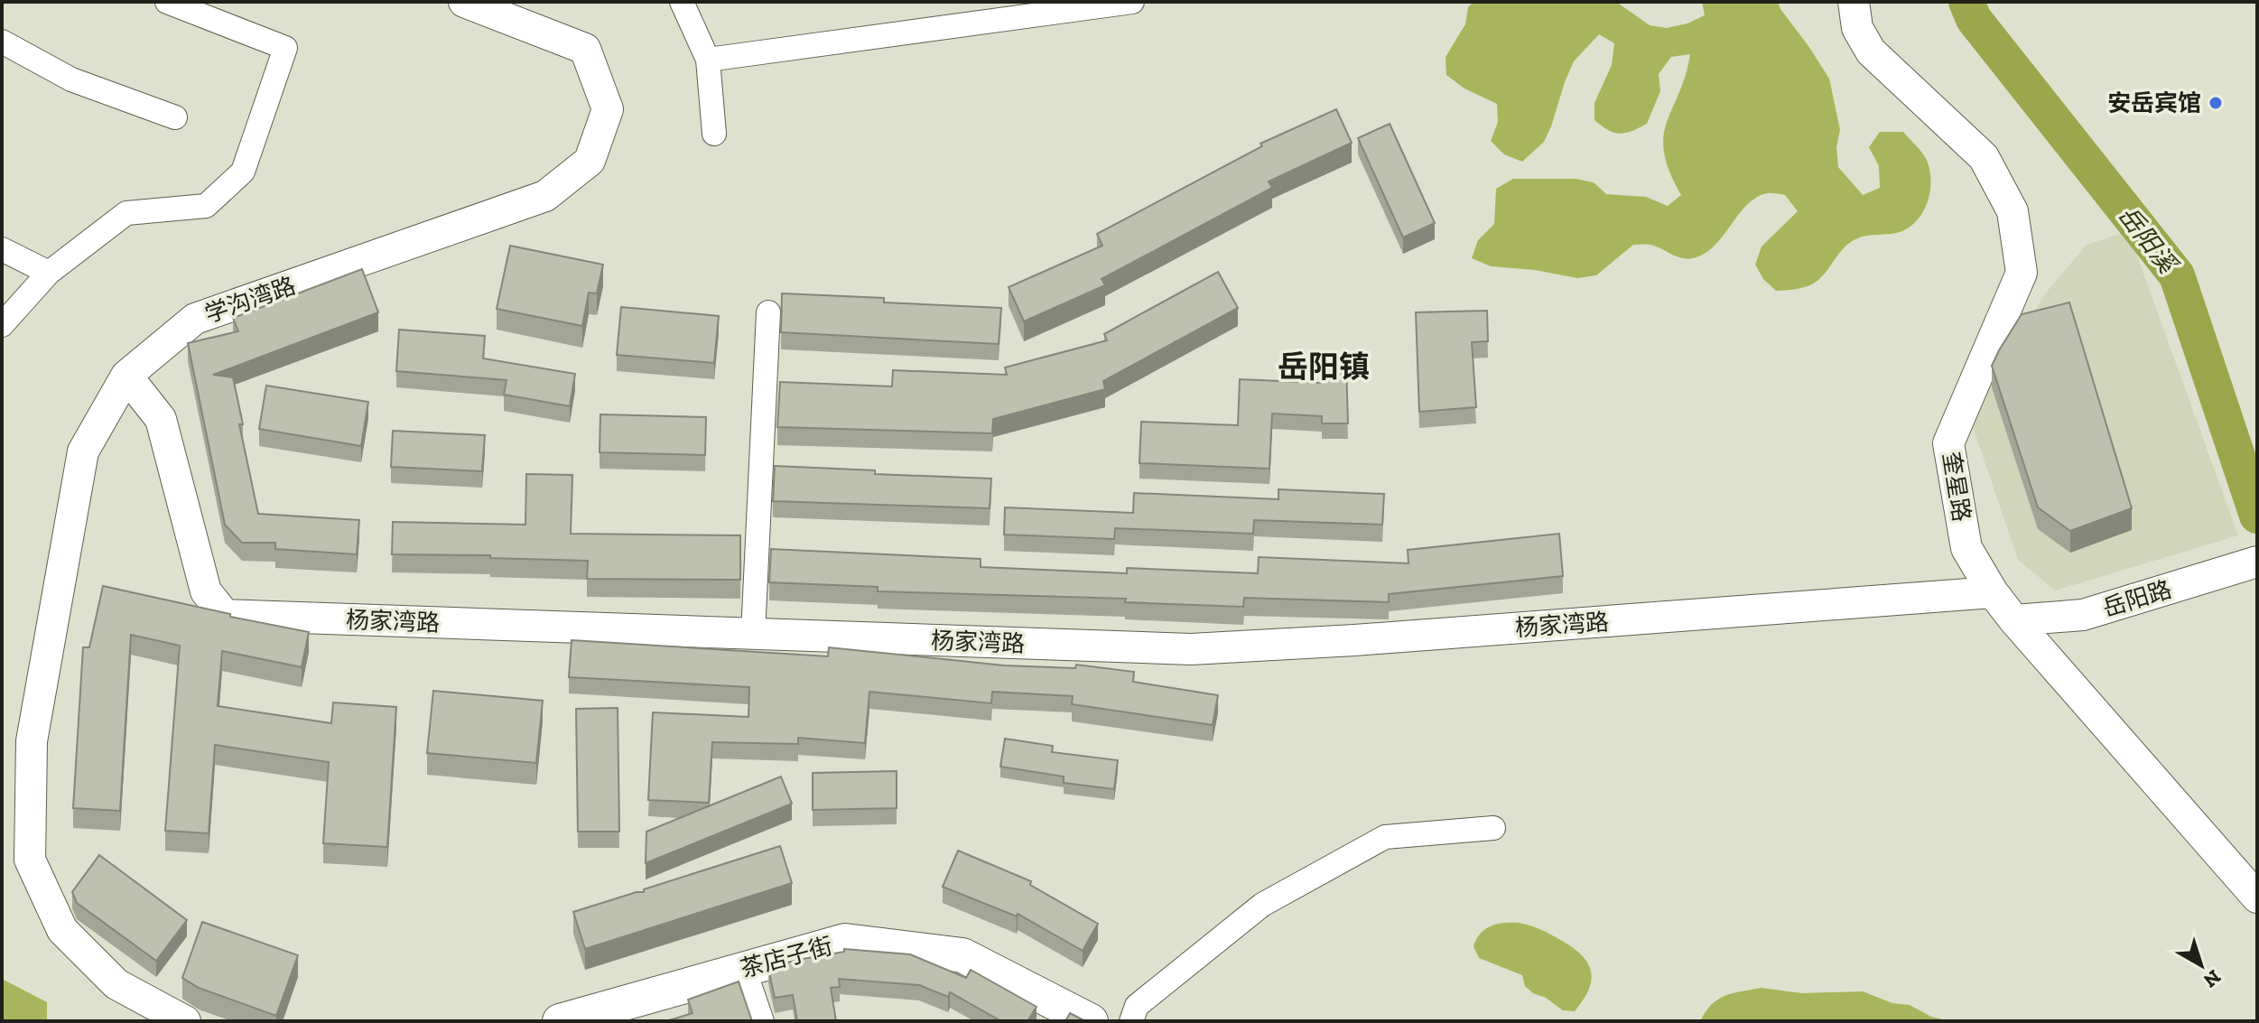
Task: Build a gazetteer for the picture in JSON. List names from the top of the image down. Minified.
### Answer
{"streets":{"main road":["茶店子街"],"street":["学沟湾路","奎星路","岳阳路","杨家湾路"]},"crossings":[["学沟湾路","杨家湾路"],["奎星路","岳阳路"],["奎星路","杨家湾路"]],"districts":["岳阳镇"],"water":["岳阳溪"],"places":["安岳宾馆"],"north":"bottom right"}
